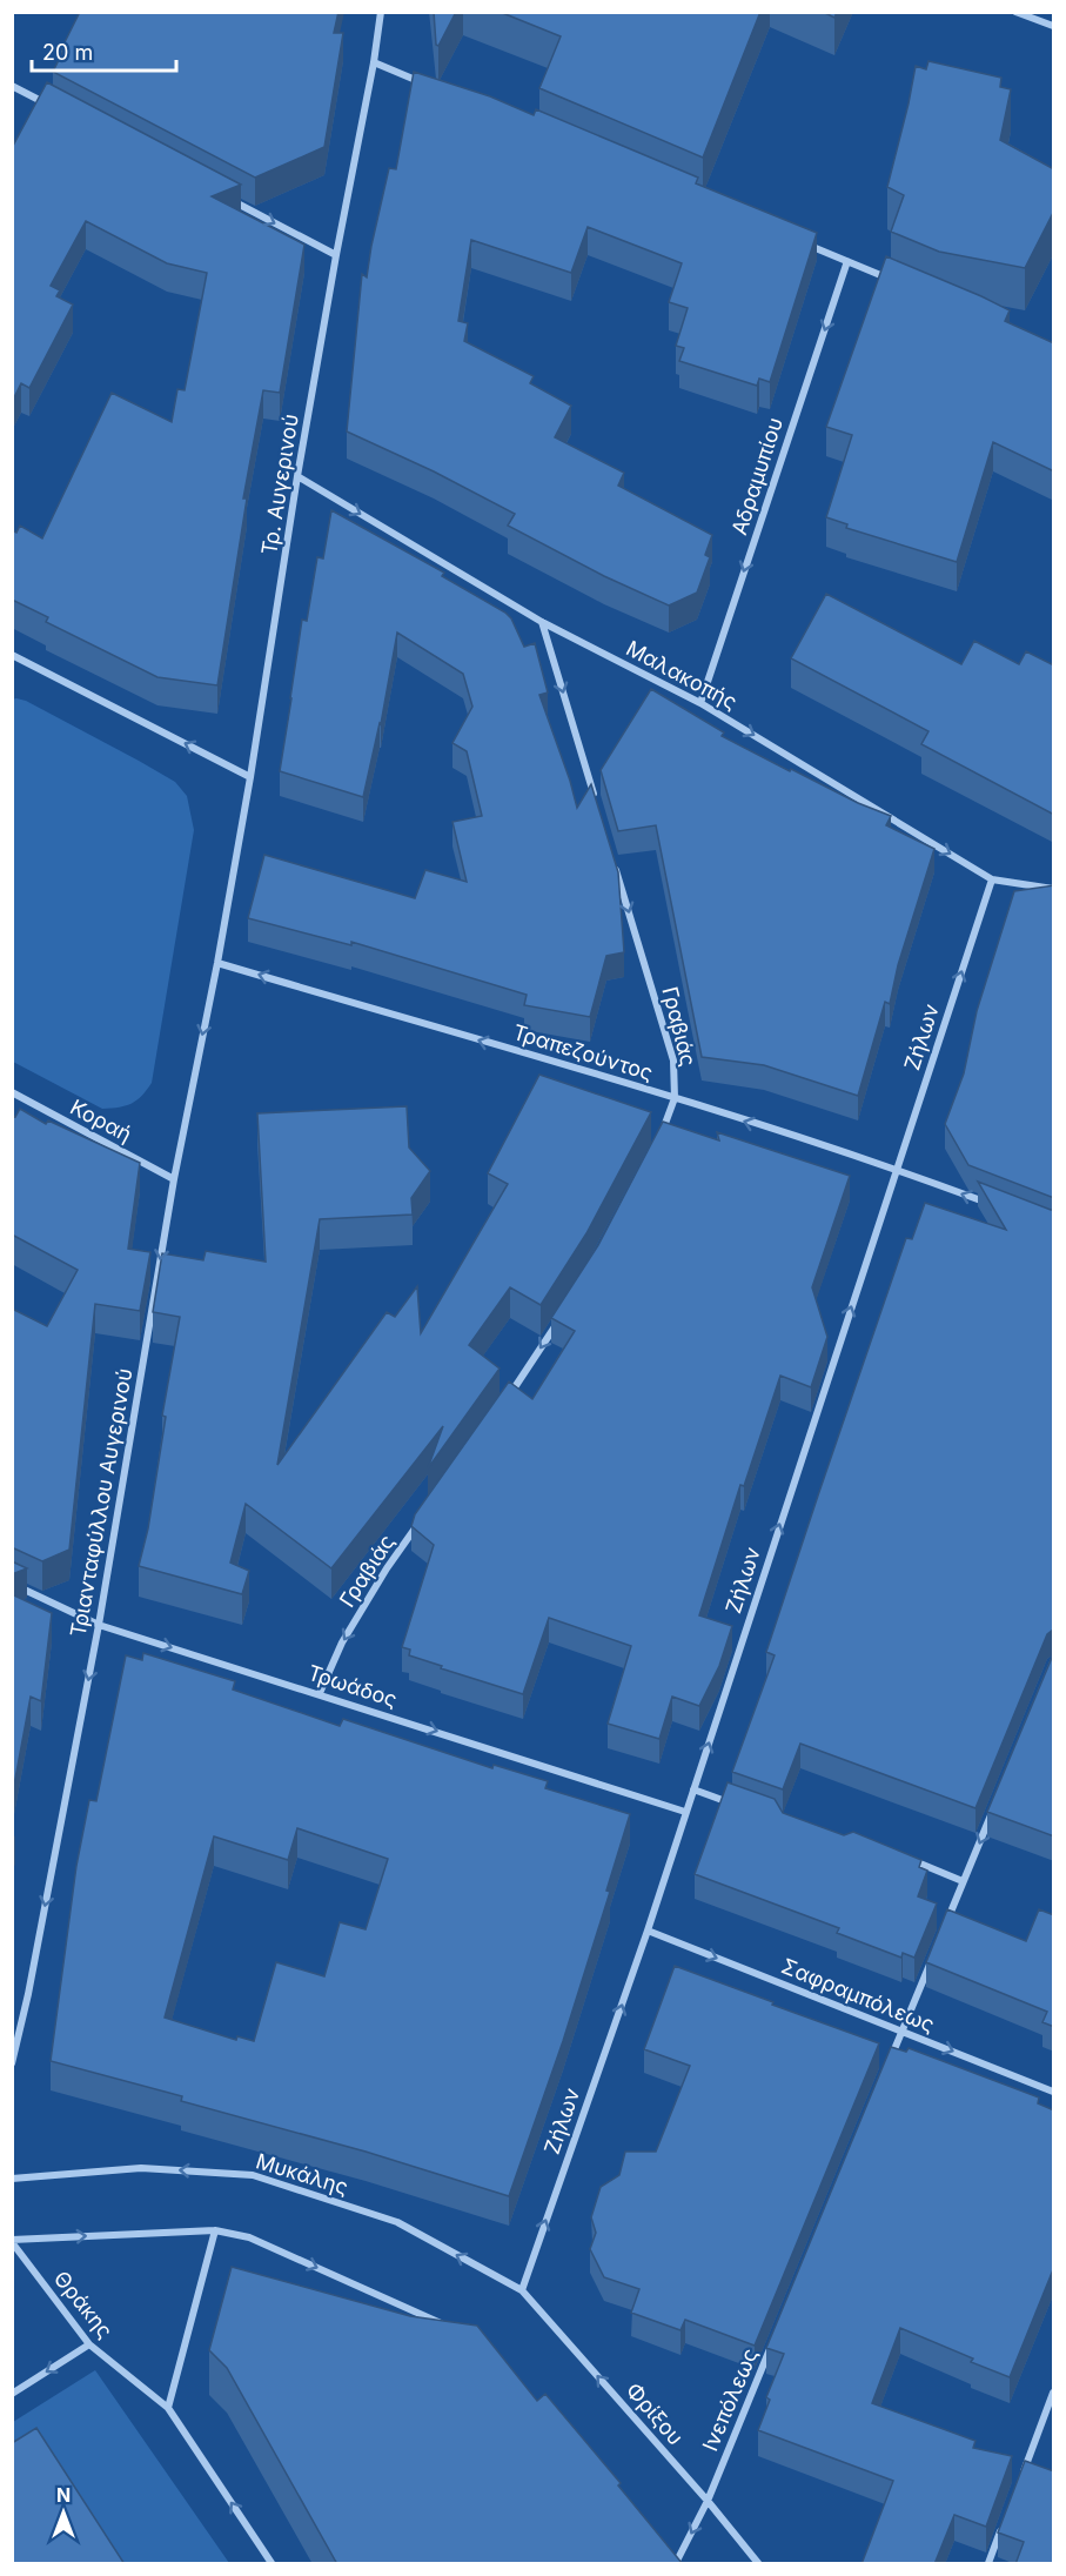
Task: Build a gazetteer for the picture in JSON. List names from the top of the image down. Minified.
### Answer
{"streets":{"street":["Αδραμυπίου","Τρ. Αυγερινού","Μαλακοπής","Γραβιάς","Ζήλων","Τραπεζούντος","Κοραή","Τριανταφύλλου Αυγερινού","Τρωάδος","Σαφραμπόλεως","Μυκάλης","Θράκης","Ινεπόλεως","Φρίξου"]},"crossings":[["Αδραμυπίου","Μαλακοπής"],["Τρ. Αυγερινού","Μαλακοπής"],["Τρ. Αυγερινού","Τραπεζούντος"],["Τρ. Αυγερινού","Τριανταφύλλου Αυγερινού"],["Μαλακοπής","Ζήλων"],["Γραβιάς","Τραπεζούντος"],["Γραβιάς","Τρωάδος"],["Ζήλων","Τραπεζούντος"],["Ζήλων","Τρωάδος"],["Ζήλων","Σαφραμπόλεως"],["Ζήλων","Μυκάλης"],["Ζήλων","Φρίξου"],["Τραπεζούντος","Τριανταφύλλου Αυγερινού"],["Κοραή","Τριανταφύλλου Αυγερινού"],["Τριανταφύλλου Αυγερινού","Τρωάδος"],["Μυκάλης","Φρίξου"],["Ινεπόλεως","Φρίξου"]],"one_way":["Αδραμυπίου","Μαλακοπής","Γραβιάς","Ζήλων","Τραπεζούντος","Τριανταφύλλου Αυγερινού","Τρωάδος","Σαφραμπόλεως","Μυκάλης","Θράκης","Φρίξου"],"scale_bar":"20 m","north":"top"}
